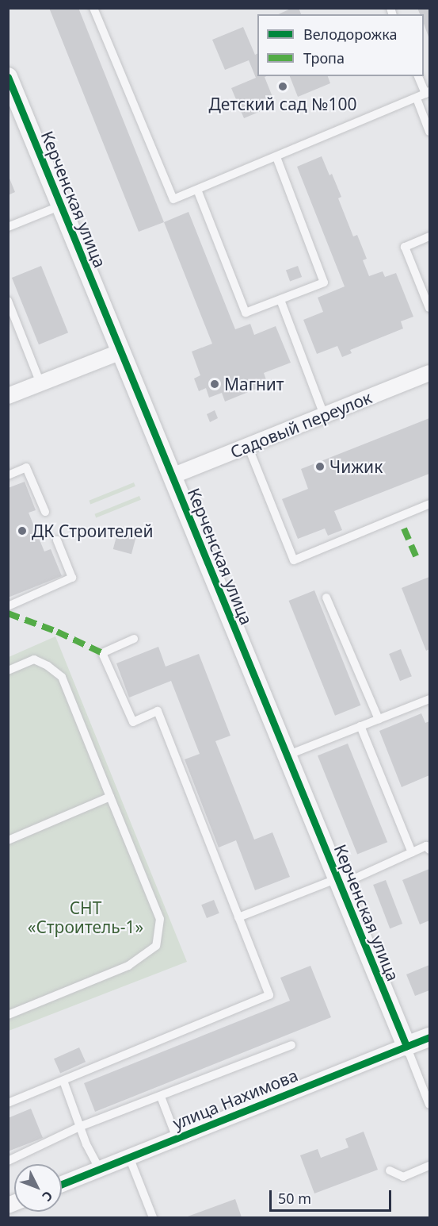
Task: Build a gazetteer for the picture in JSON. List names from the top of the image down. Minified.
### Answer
{"streets":{"street":["Керченская улица","Садовый переулок","улица Нахимова"]},"crossings":[["Керченская улица","Садовый переулок"],["Керченская улица","улица Нахимова"]],"parks":["СНТ «Строитель-1»"],"places":["Детский сад №100","Магнит","Чижик","ДК Строителей"],"legend":["Велодорожка","Тропа"],"scale_bar":"50 m","north":"bottom right"}
